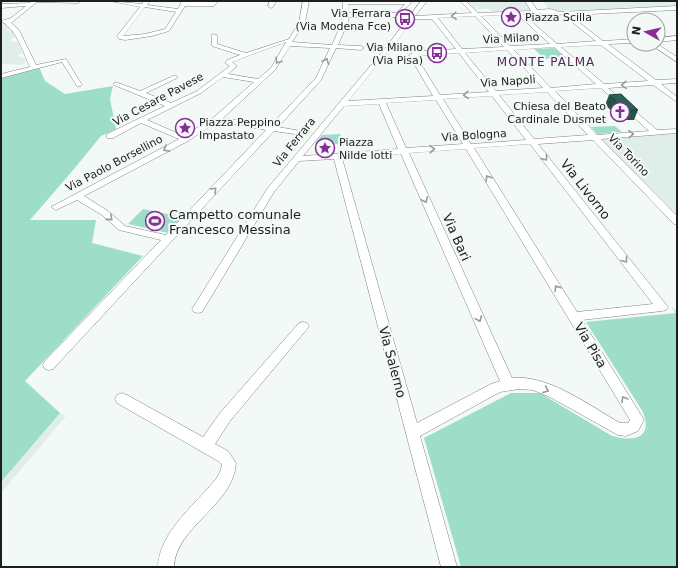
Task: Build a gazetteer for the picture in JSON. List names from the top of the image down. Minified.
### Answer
{"streets":{"street":["Via Milano","Via Napoli","Via Cesare Pavese","Via Bologna","Via Ferrara","Via Torino","Via Paolo Borsellino","Via Livorno","Via Bari","Via Pisa","Via Salerno"]},"crossings":[["Via Milano","Via Ferrara"],["Via Milano","Via Torino"],["Via Milano","Via Livorno"],["Via Milano","Via Pisa"],["Via Napoli","Via Ferrara"],["Via Napoli","Via Torino"],["Via Napoli","Via Livorno"],["Via Napoli","Via Bari"],["Via Napoli","Via Pisa"],["Via Bologna","Via Ferrara"],["Via Bologna","Via Torino"],["Via Bologna","Via Livorno"],["Via Bologna","Via Bari"],["Via Bologna","Via Pisa"],["Via Bologna","Via Salerno"],["Via Livorno","Via Pisa"],["Via Bari","Via Pisa"],["Via Pisa","Via Salerno"]],"one_way":["Via Bari"],"districts":["MONTE PALMA"],"places":{"place":["Piazza Scilla","Piazza Peppino Impastato","Piazza Nilde Iotti"],"bus stop":["Via Ferrara (Via Modena Fce)","Via Milano (Via Pisa)"],"church":["Chiesa del Beato Cardinale Dusmet"],"sports":["Campetto comunale Francesco Messina"]},"north":"left"}
